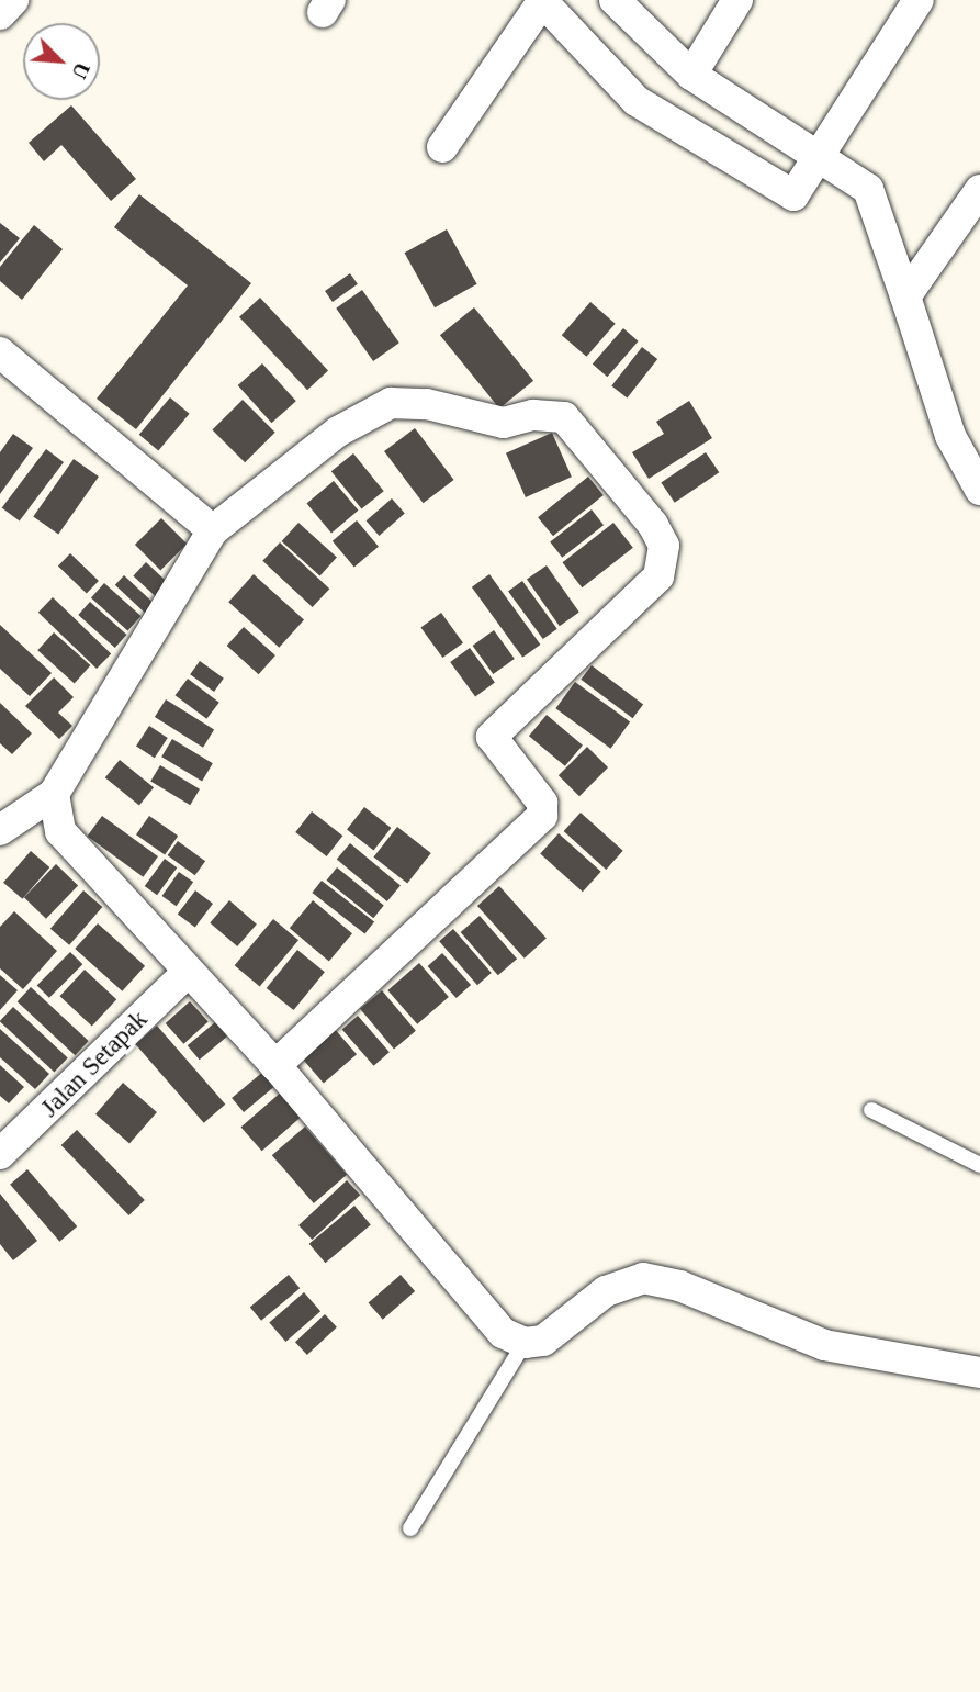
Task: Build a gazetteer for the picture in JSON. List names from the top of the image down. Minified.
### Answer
{"streets":{"street":["Jalan Setapak"]},"north":"bottom right"}
